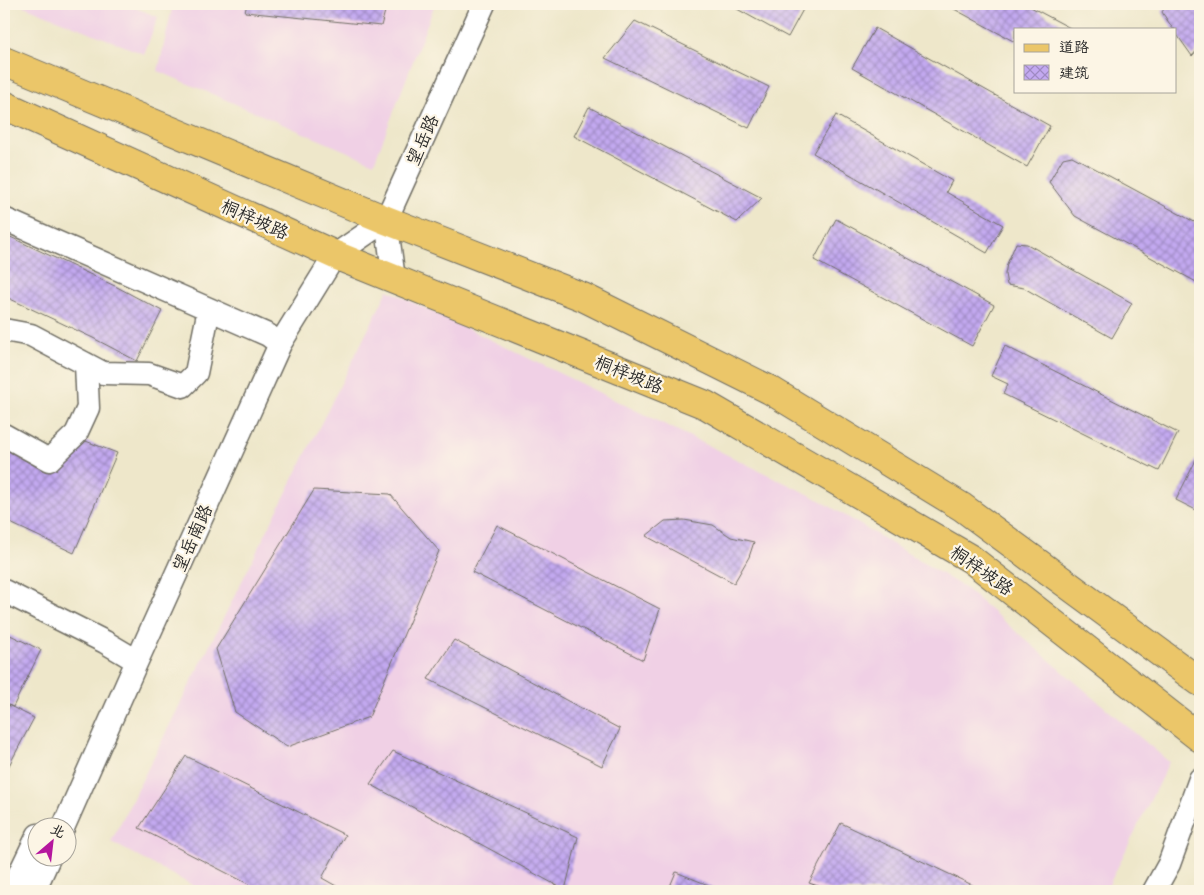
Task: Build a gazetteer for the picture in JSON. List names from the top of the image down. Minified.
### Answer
{"streets":{"main road":["桐梓坡路"],"street":["望岳路","望岳南路"]},"crossings":[["桐梓坡路","望岳南路"]],"legend":["道路","建筑"],"north":"top right"}
